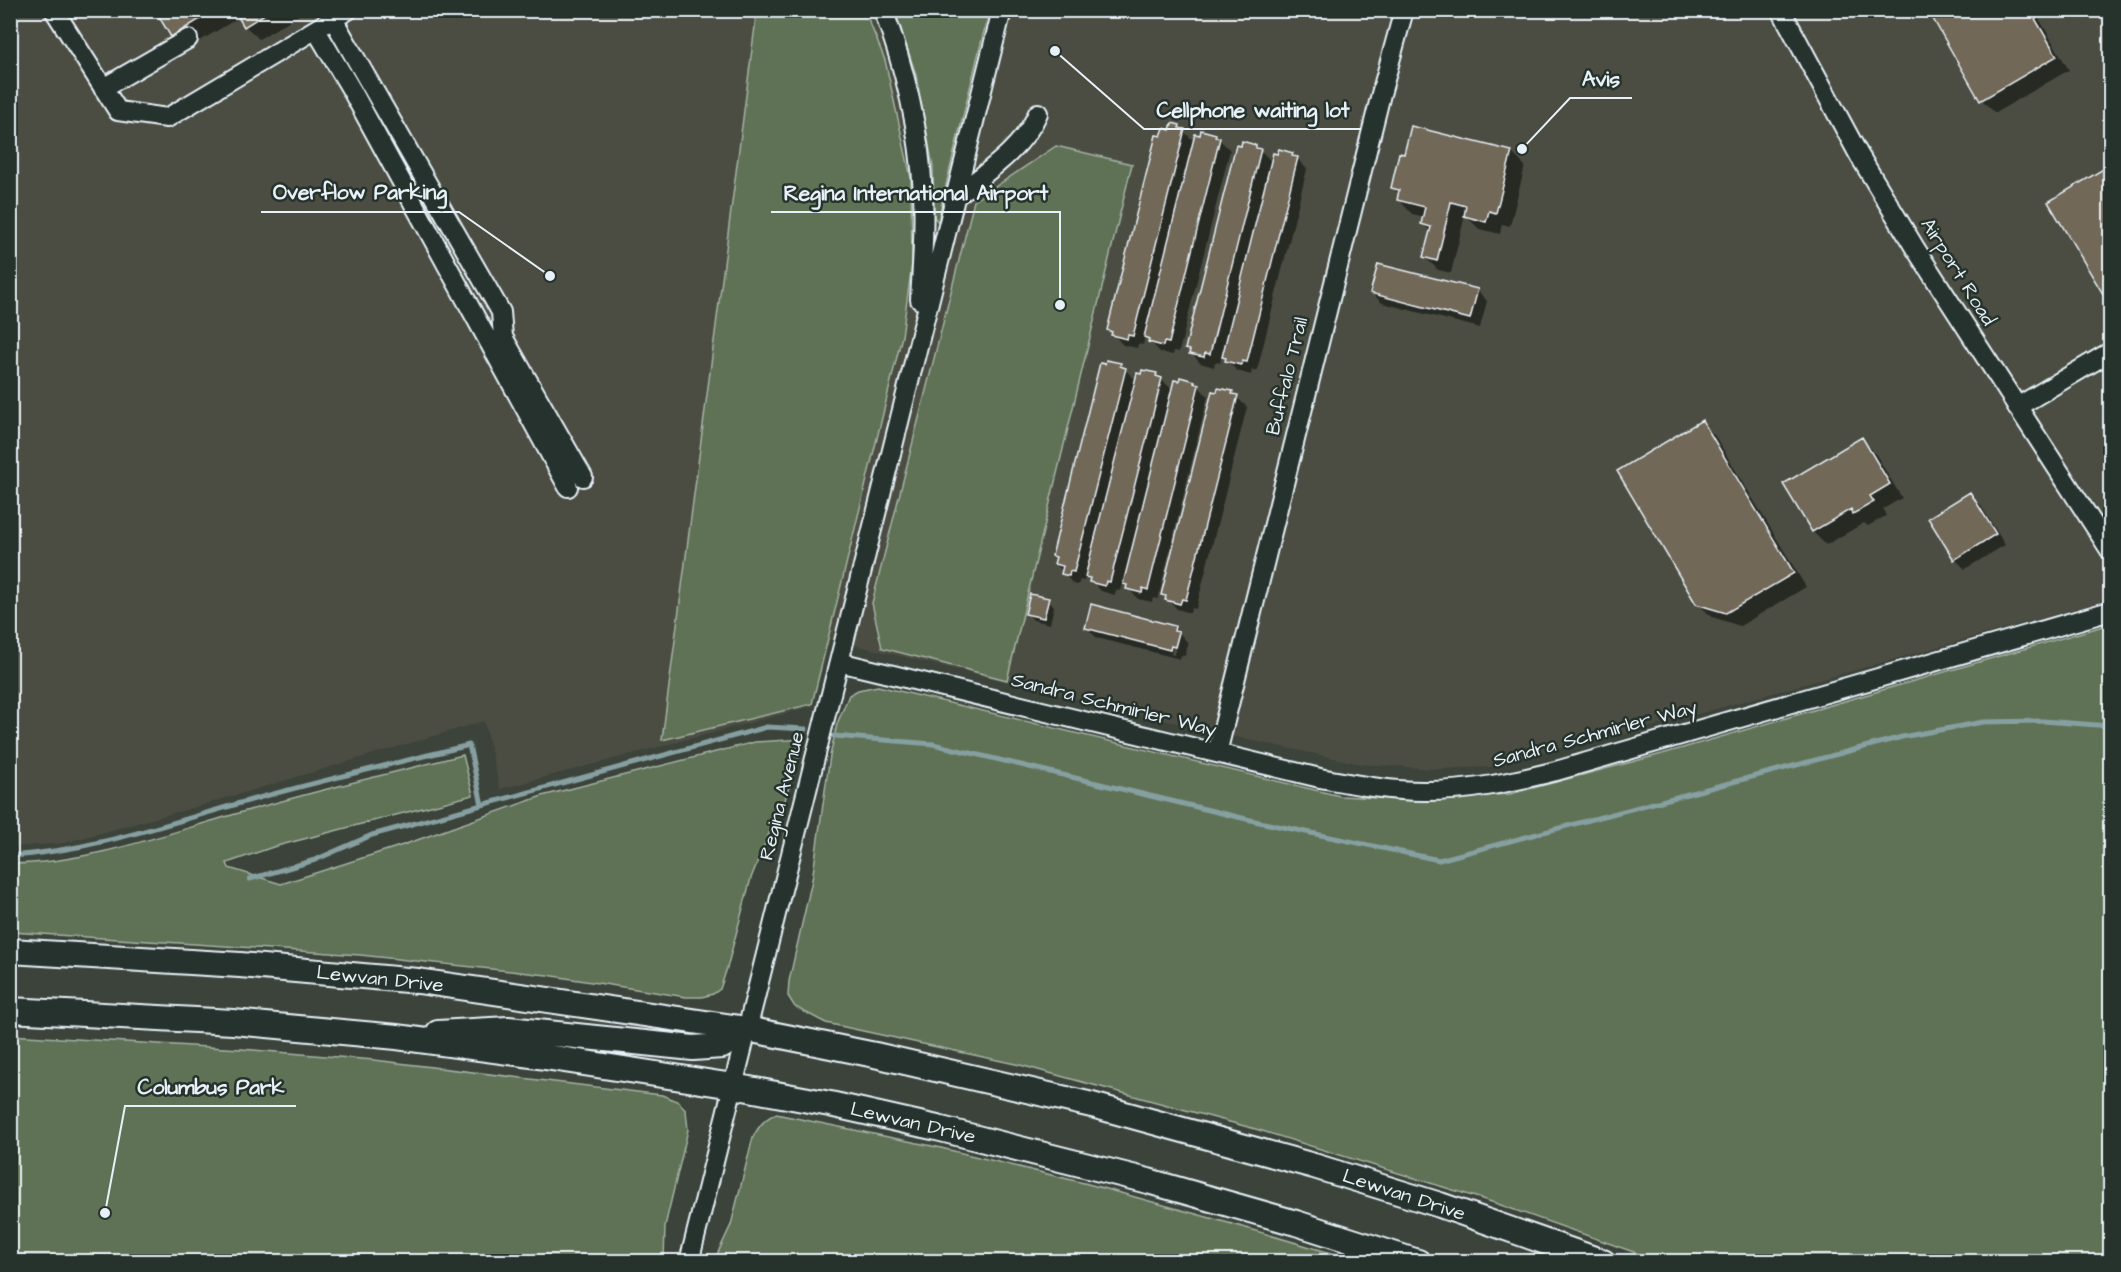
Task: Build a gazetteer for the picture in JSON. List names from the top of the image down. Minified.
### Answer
{"streets":{"main road":["Lewvan Drive"],"street":["Airport Road","Buffalo Trail","Sandra Schmirler Way","Regina Avenue"]},"crossings":[["Buffalo Trail","Sandra Schmirler Way"],["Sandra Schmirler Way","Regina Avenue"],["Regina Avenue","Lewvan Drive"]],"places":["Cellphone waiting lot","Avis","Overflow Parking","Regina International Airport","Columbus Park"]}
